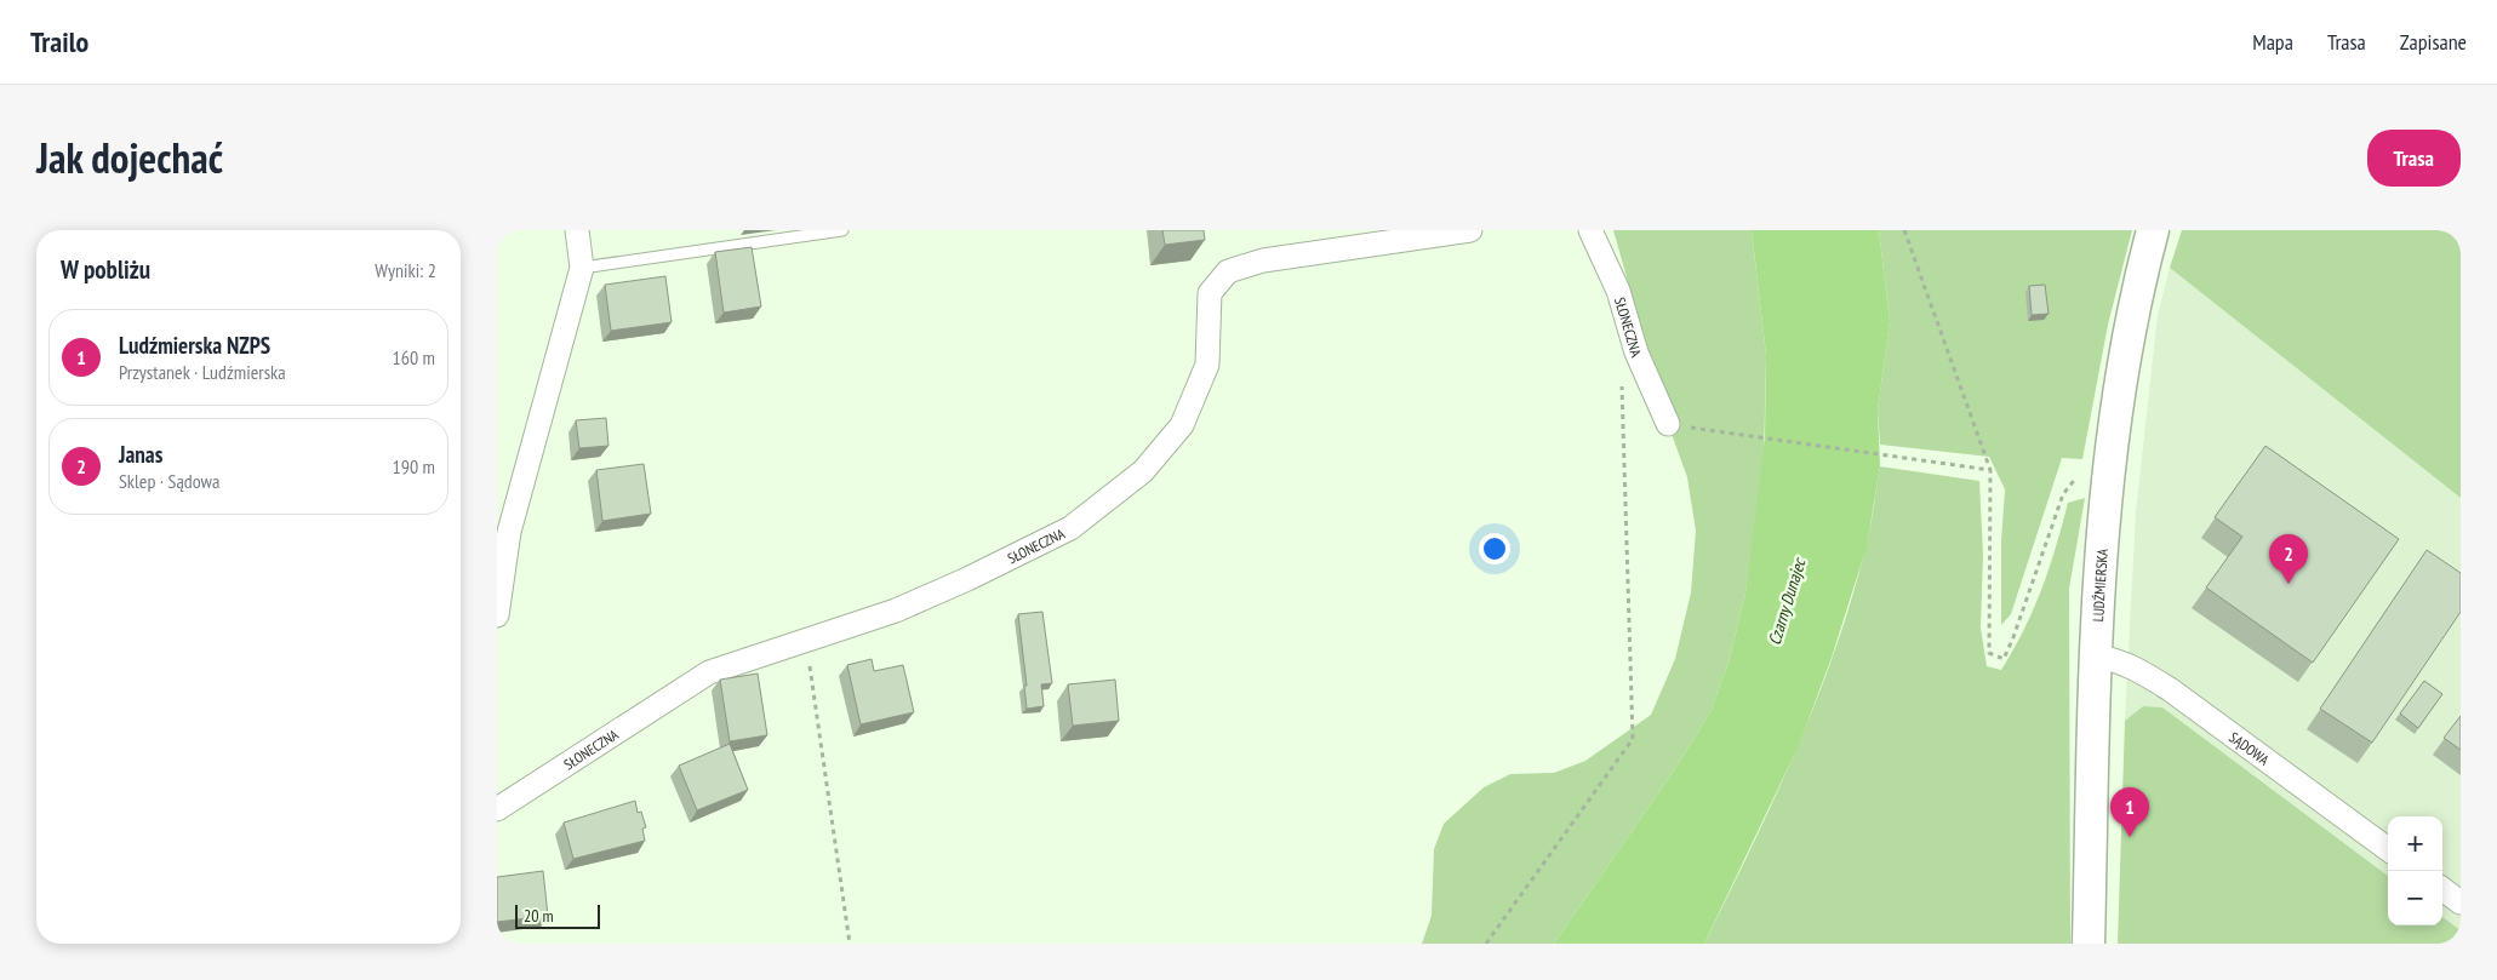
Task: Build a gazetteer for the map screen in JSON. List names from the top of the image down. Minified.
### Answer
{"streets":{"main road":["LUDŹMIERSKA"],"street":["SŁONECZNA","SĄDOWA"]},"crossings":[["LUDŹMIERSKA","SĄDOWA"]],"water":["Czarny Dunajec"],"scale_bar":"20 m","page":{"header":"Trailo","nav":["Mapa","Trasa","Zapisane"],"title":"Jak dojechać","buttons":"Trasa","heading":["W pobliżu","Wyniki: 2"],"list":[{"mark":"1","name":"Ludźmierska NZPS","note":"Przystanek · Ludźmierska","value":"160 m"},{"mark":"2","name":"Janas","note":"Sklep · Sądowa","value":"190 m"}],"pins":["2","1"],"map_buttons":["+","−"],"scale":"20 m"}}
